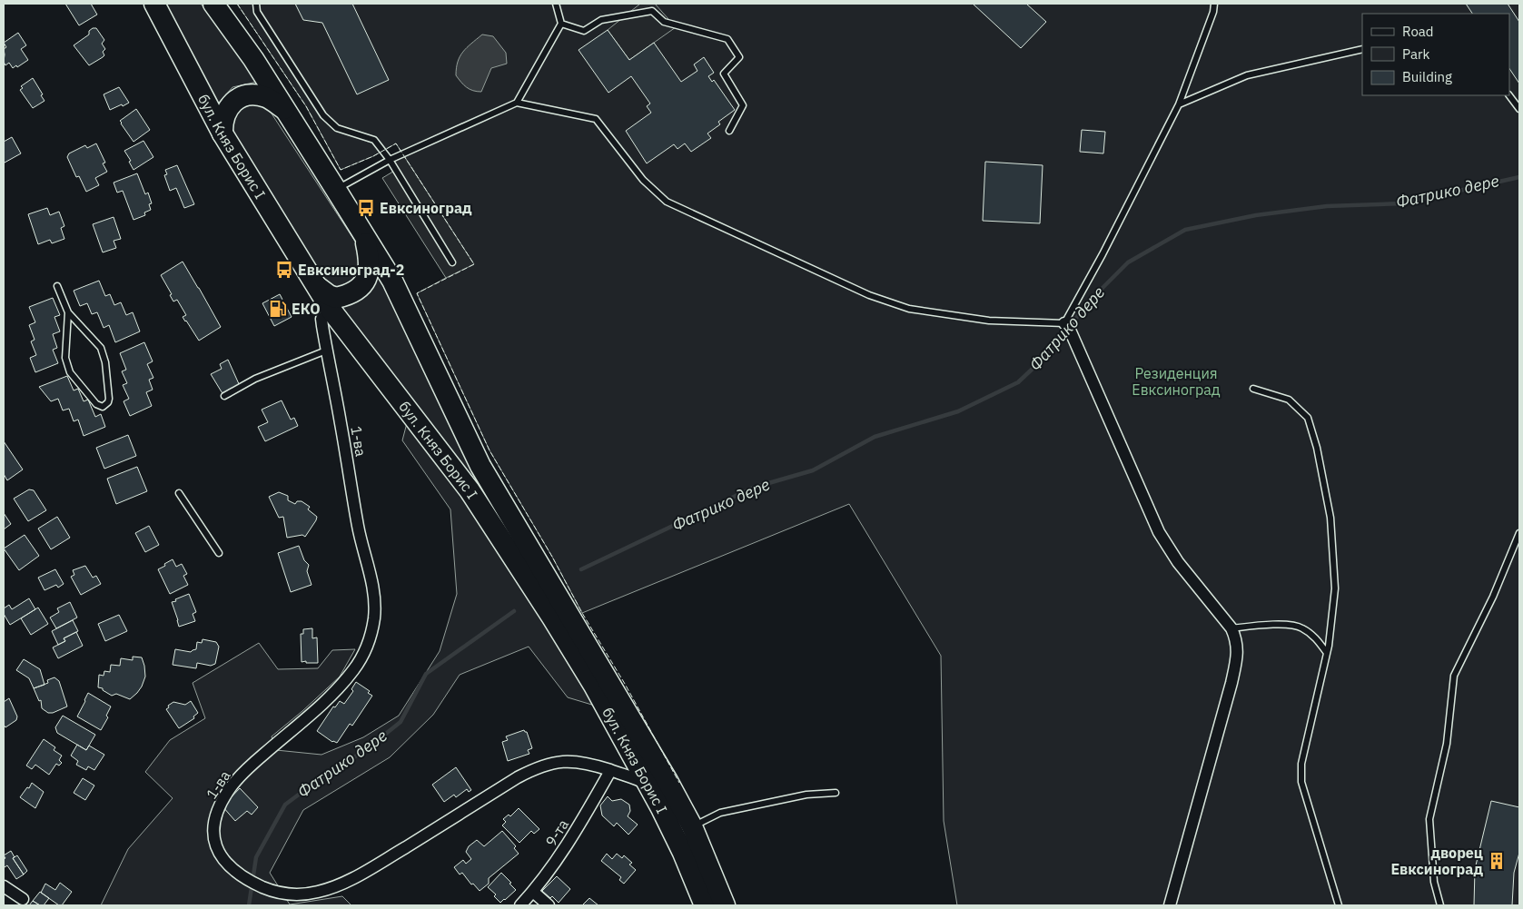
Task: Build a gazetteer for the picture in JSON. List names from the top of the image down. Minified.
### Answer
{"streets":{"highway":["бул. Княз Борис I"],"street":["1-ва","9-та"]},"crossings":[["бул. Княз Борис I","1-ва"],["1-ва","9-та"]],"water":["Фатрико дере"],"parks":["Резиденция Евксиноград"],"places":{"bus stop":["Евксиноград","Евксиноград-2"],"fuel station":["ЕКО"],"building":["дворец Евксиноград"]},"legend":["Road","Park","Building"]}
